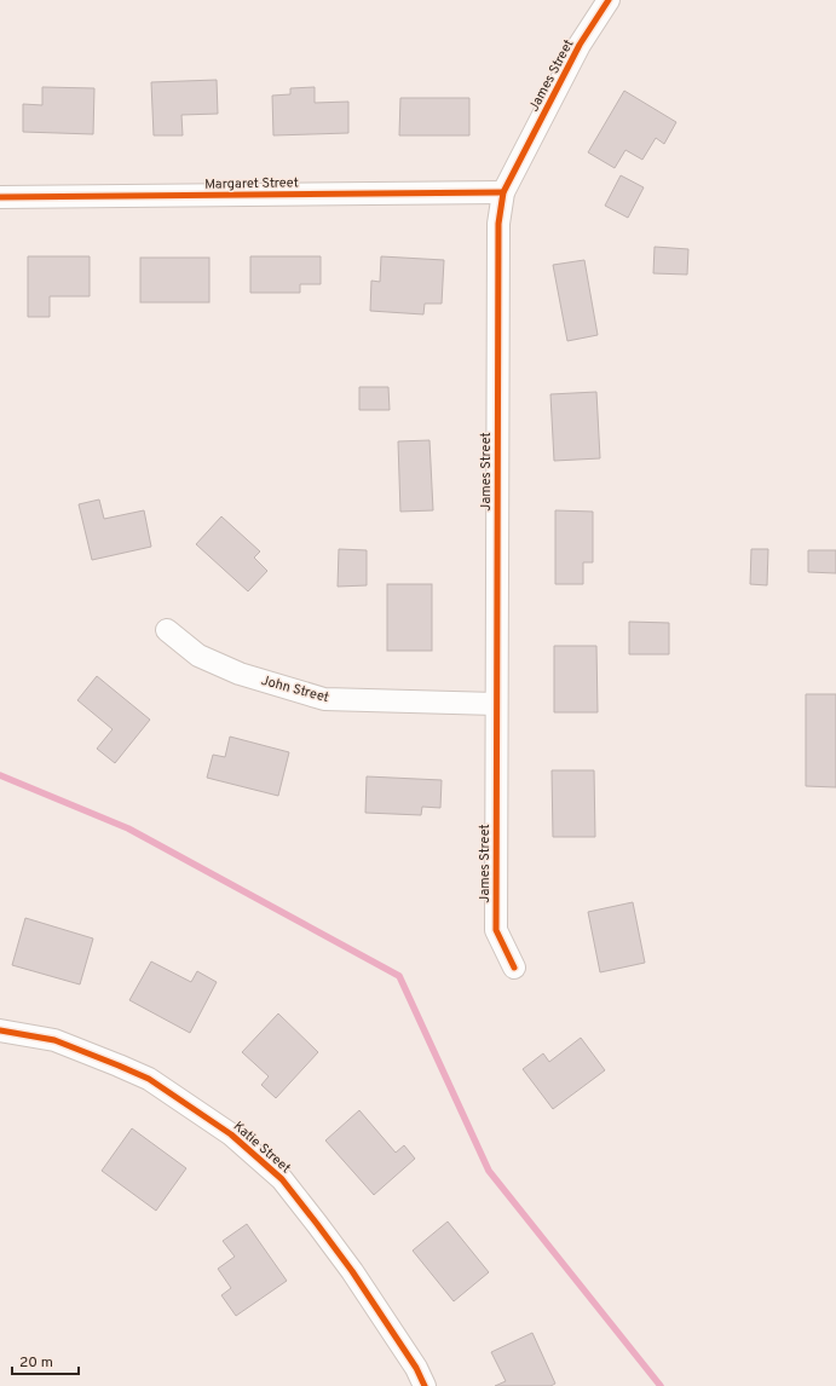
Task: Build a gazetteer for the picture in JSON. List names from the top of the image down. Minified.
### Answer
{"streets":{"street":["James Street","Margaret Street","John Street","Katie Street"]},"crossings":[["James Street","Margaret Street"],["James Street","John Street"]],"scale_bar":"20 m"}
